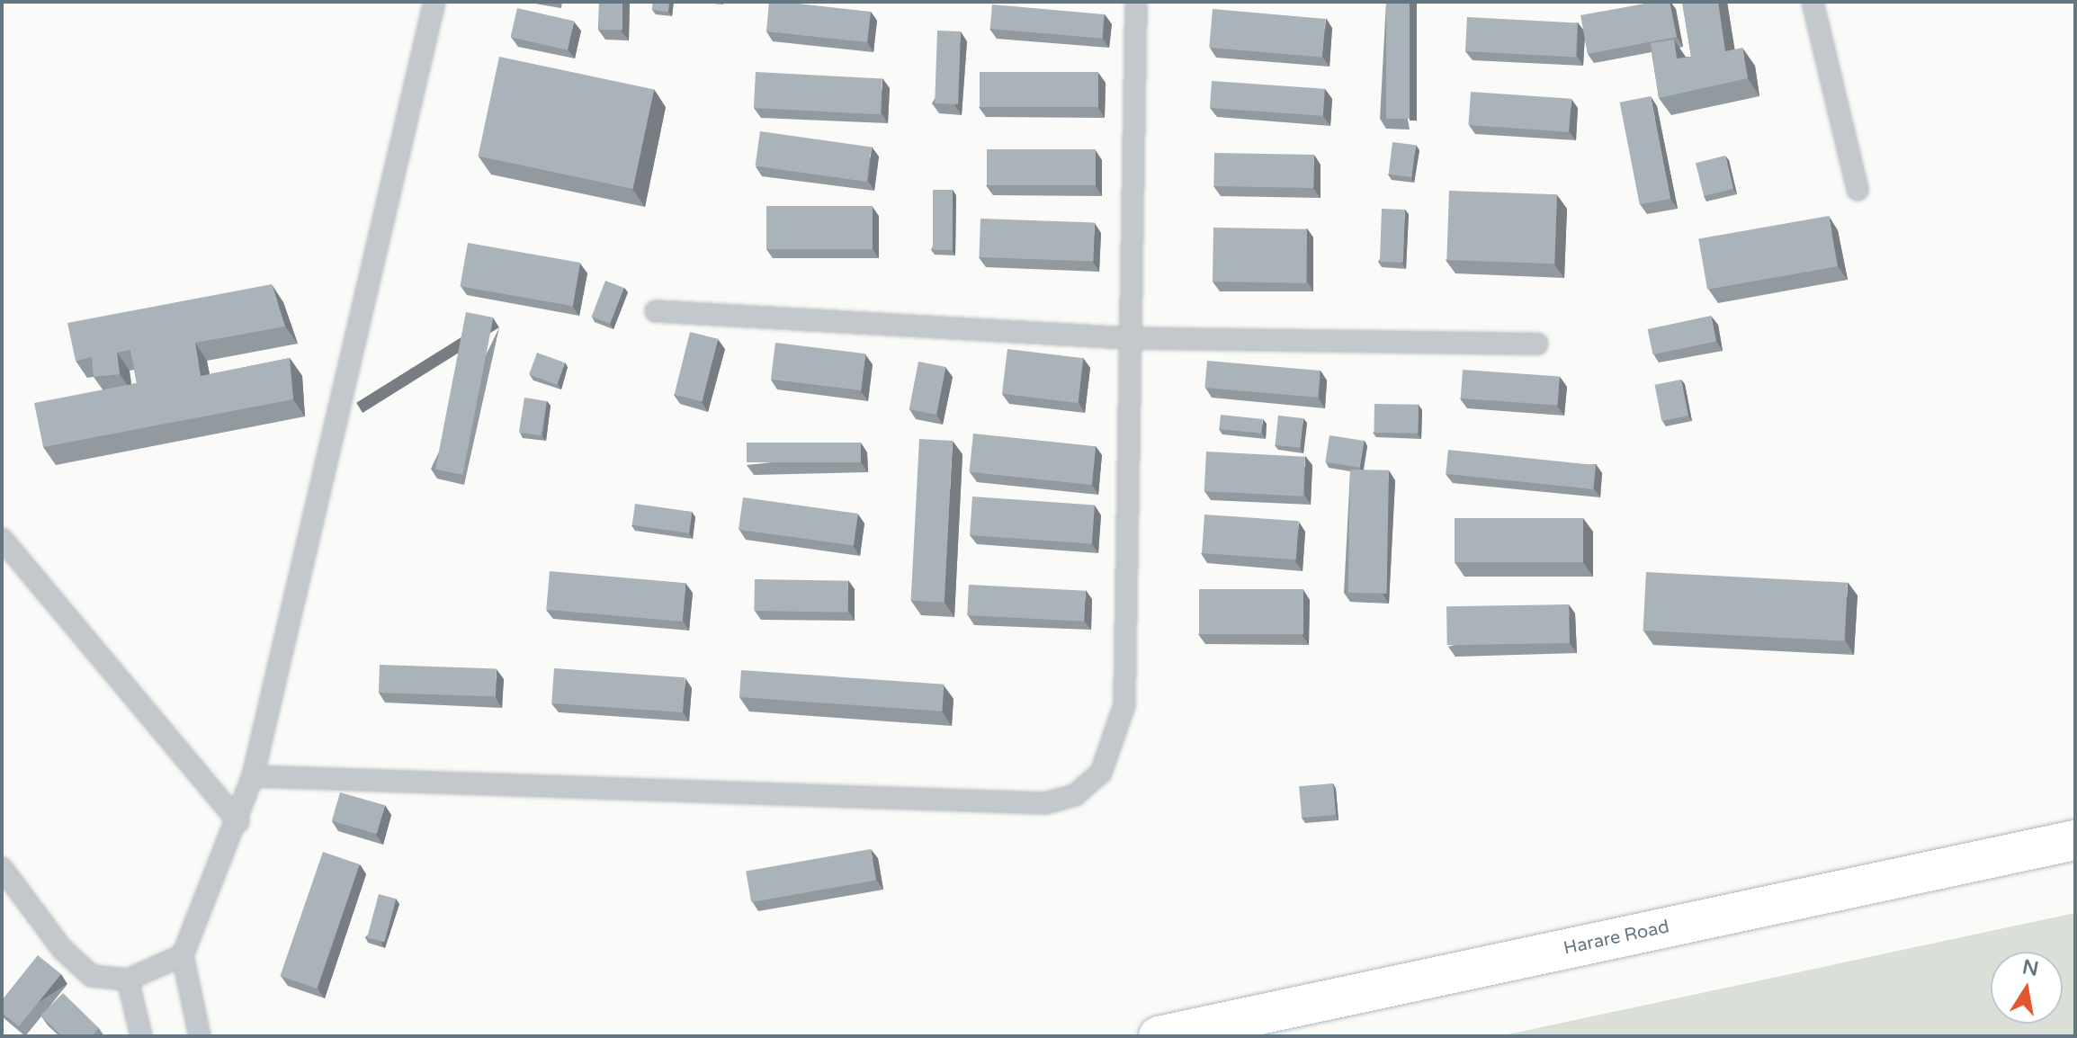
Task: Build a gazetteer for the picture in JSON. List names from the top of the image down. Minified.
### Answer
{"streets":{"highway":["Harare Road"]},"north":"top"}
